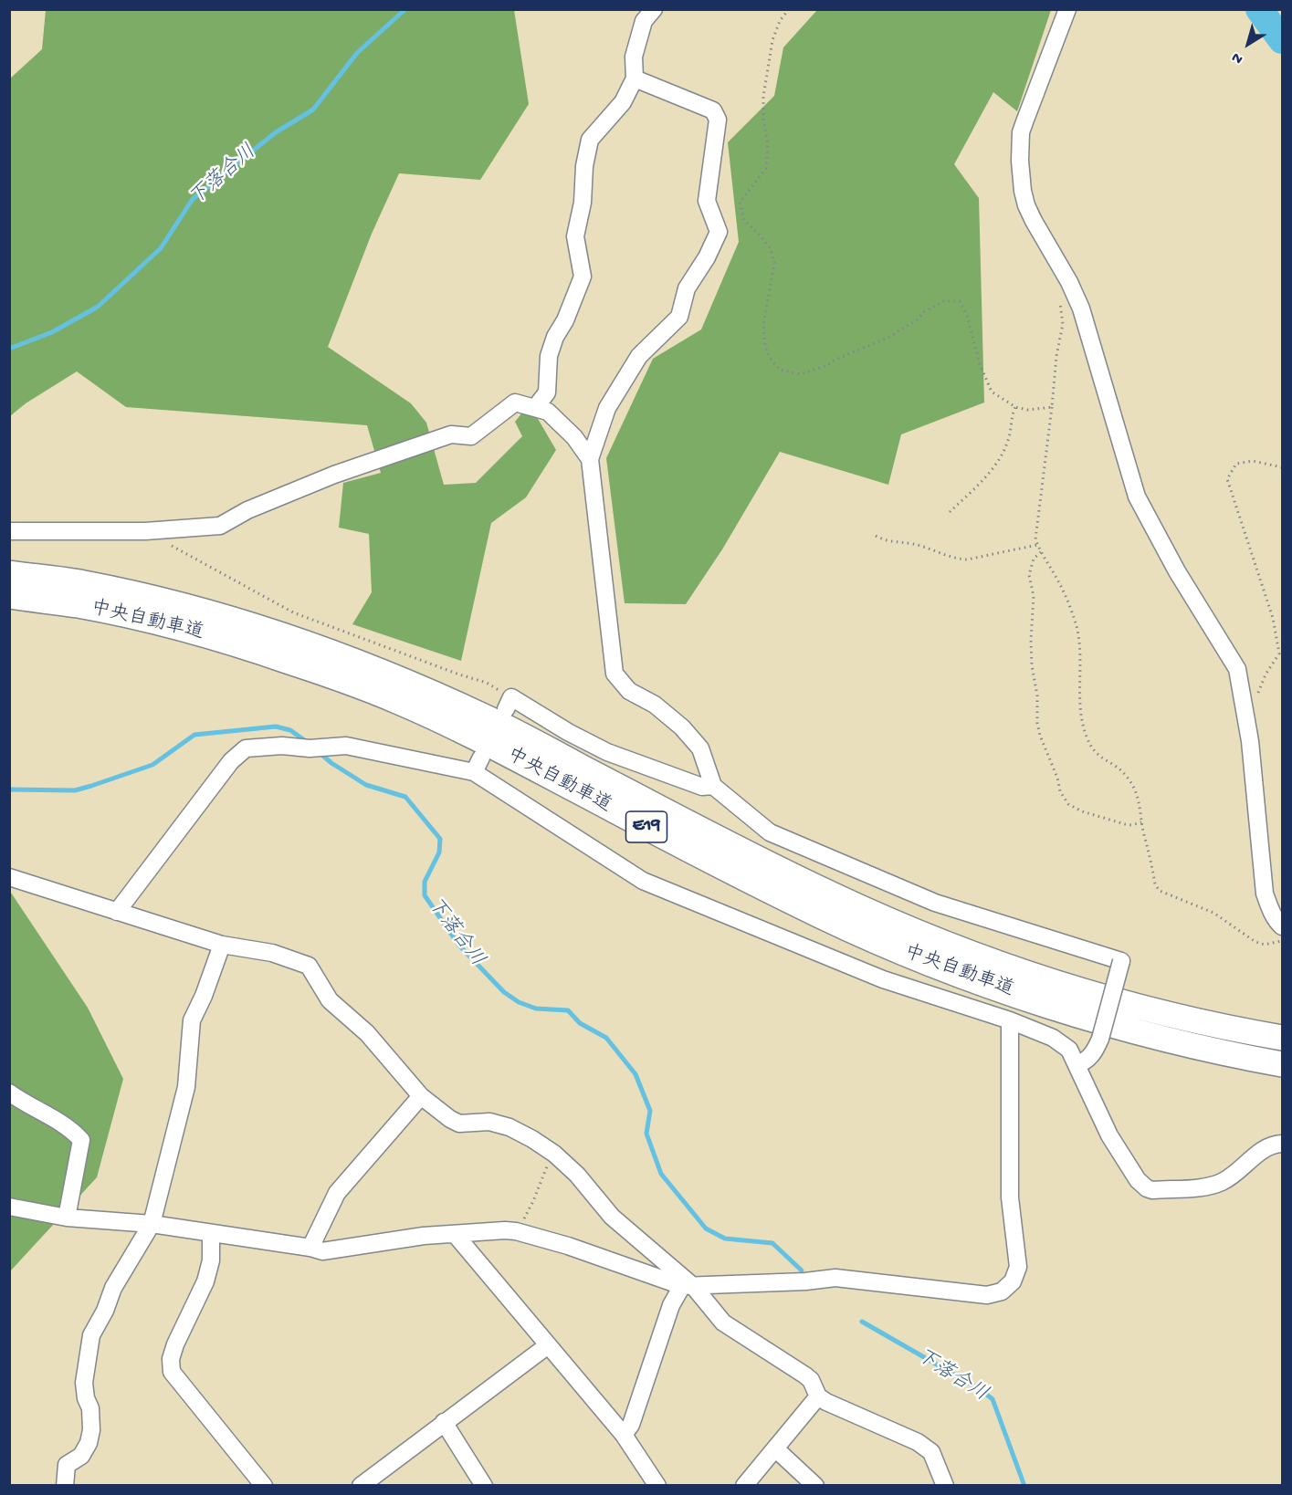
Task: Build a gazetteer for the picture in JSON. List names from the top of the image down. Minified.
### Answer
{"streets":{"highway":["中央自動車道","E19"]},"water":["下落合川"],"north":"bottom left"}
